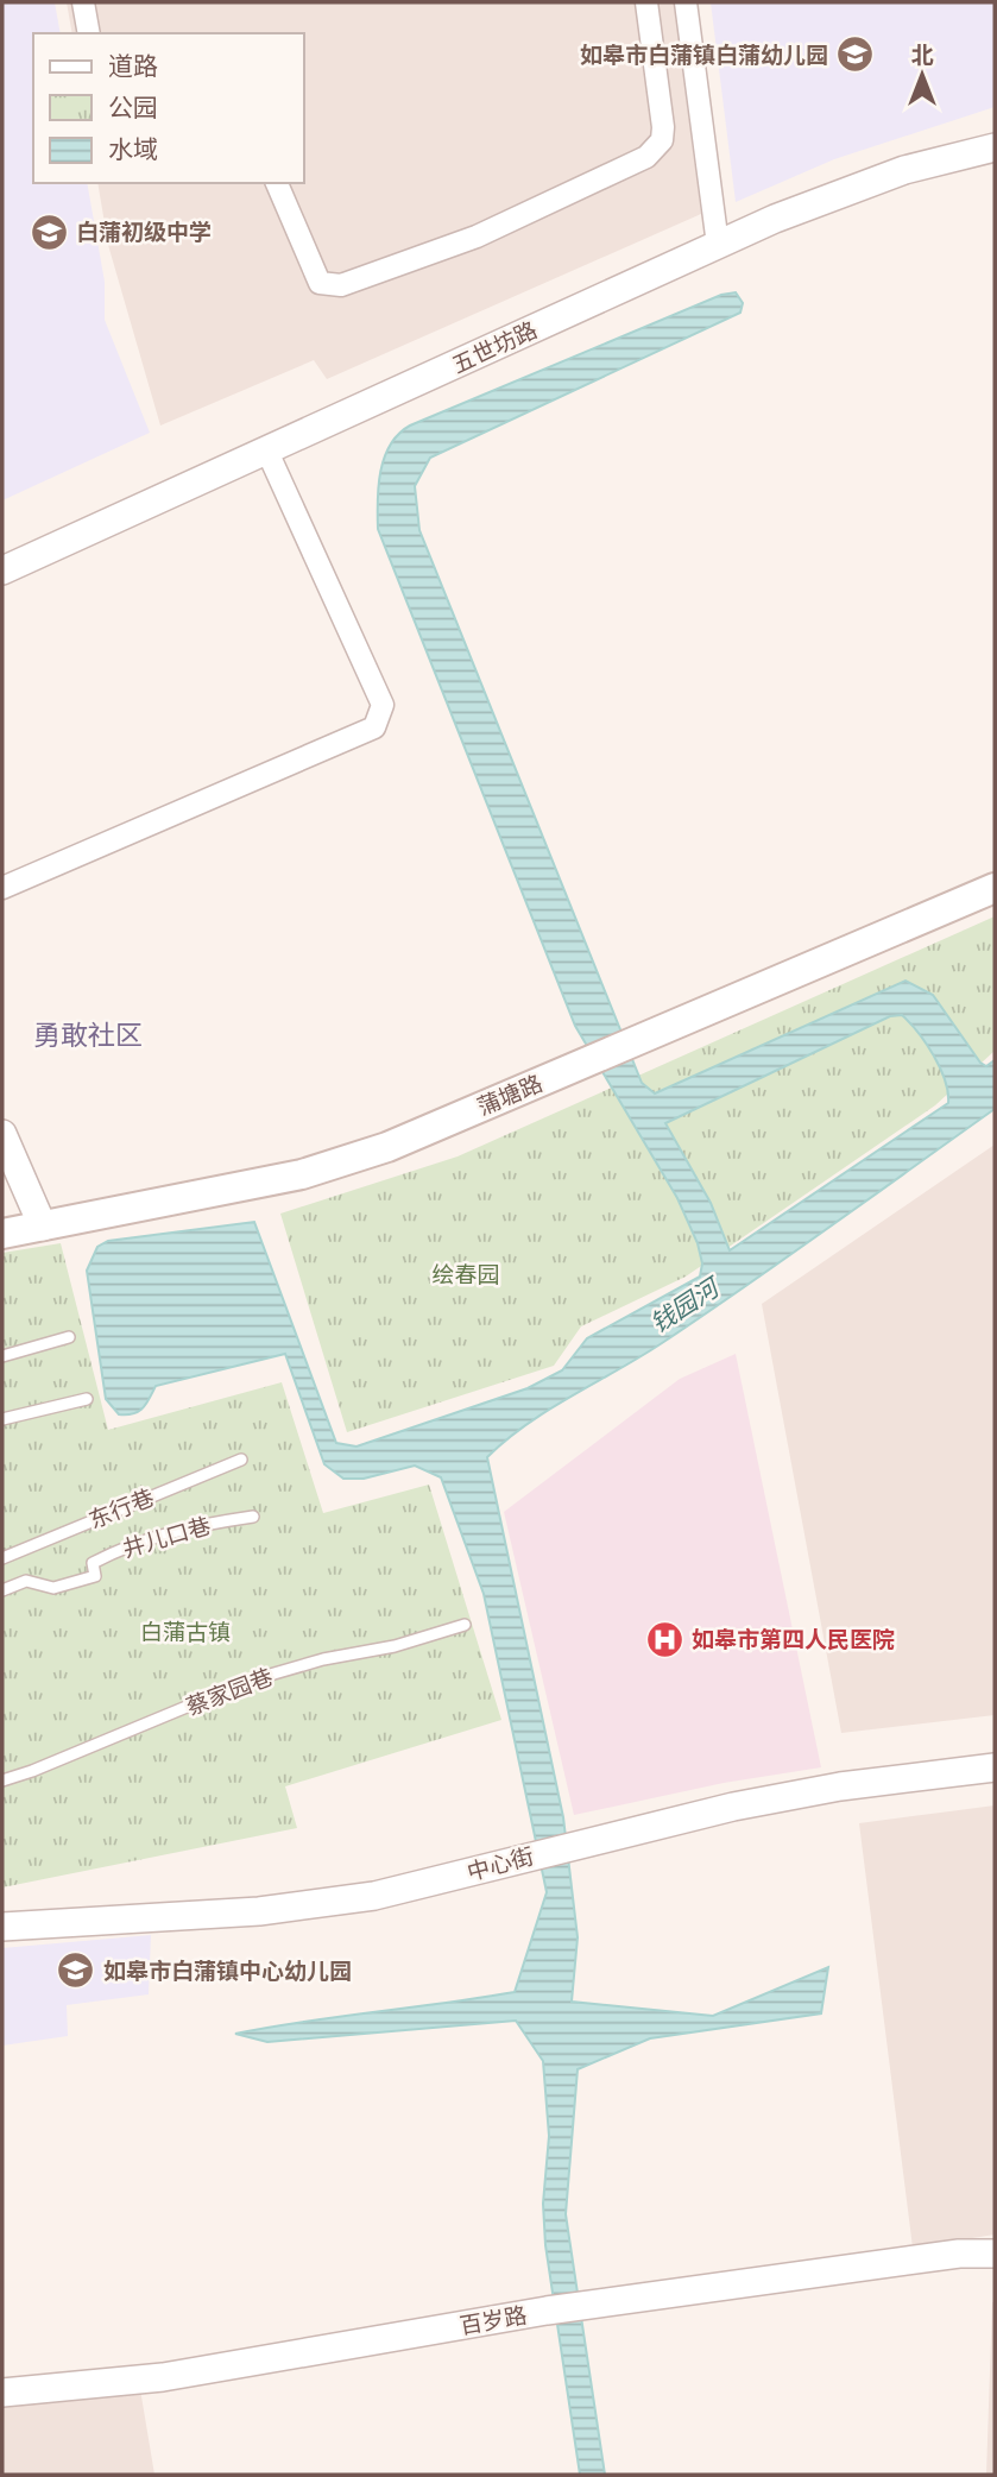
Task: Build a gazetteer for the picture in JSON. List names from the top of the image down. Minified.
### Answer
{"streets":{"main road":["蒲塘路"],"street":["五世坊路","中心街","百岁路"],"lane":["东行巷","井儿口巷","蔡家园巷"]},"districts":["勇敢社区"],"water":["钱园河"],"parks":["绘春园","白蒲古镇"],"places":{"school or university":["如皋市白蒲镇白蒲幼儿园","白蒲初级中学","如皋市白蒲镇中心幼儿园"],"hospital":["如皋市第四人民医院"]},"legend":["道路","公园","水域"],"north":"top"}
